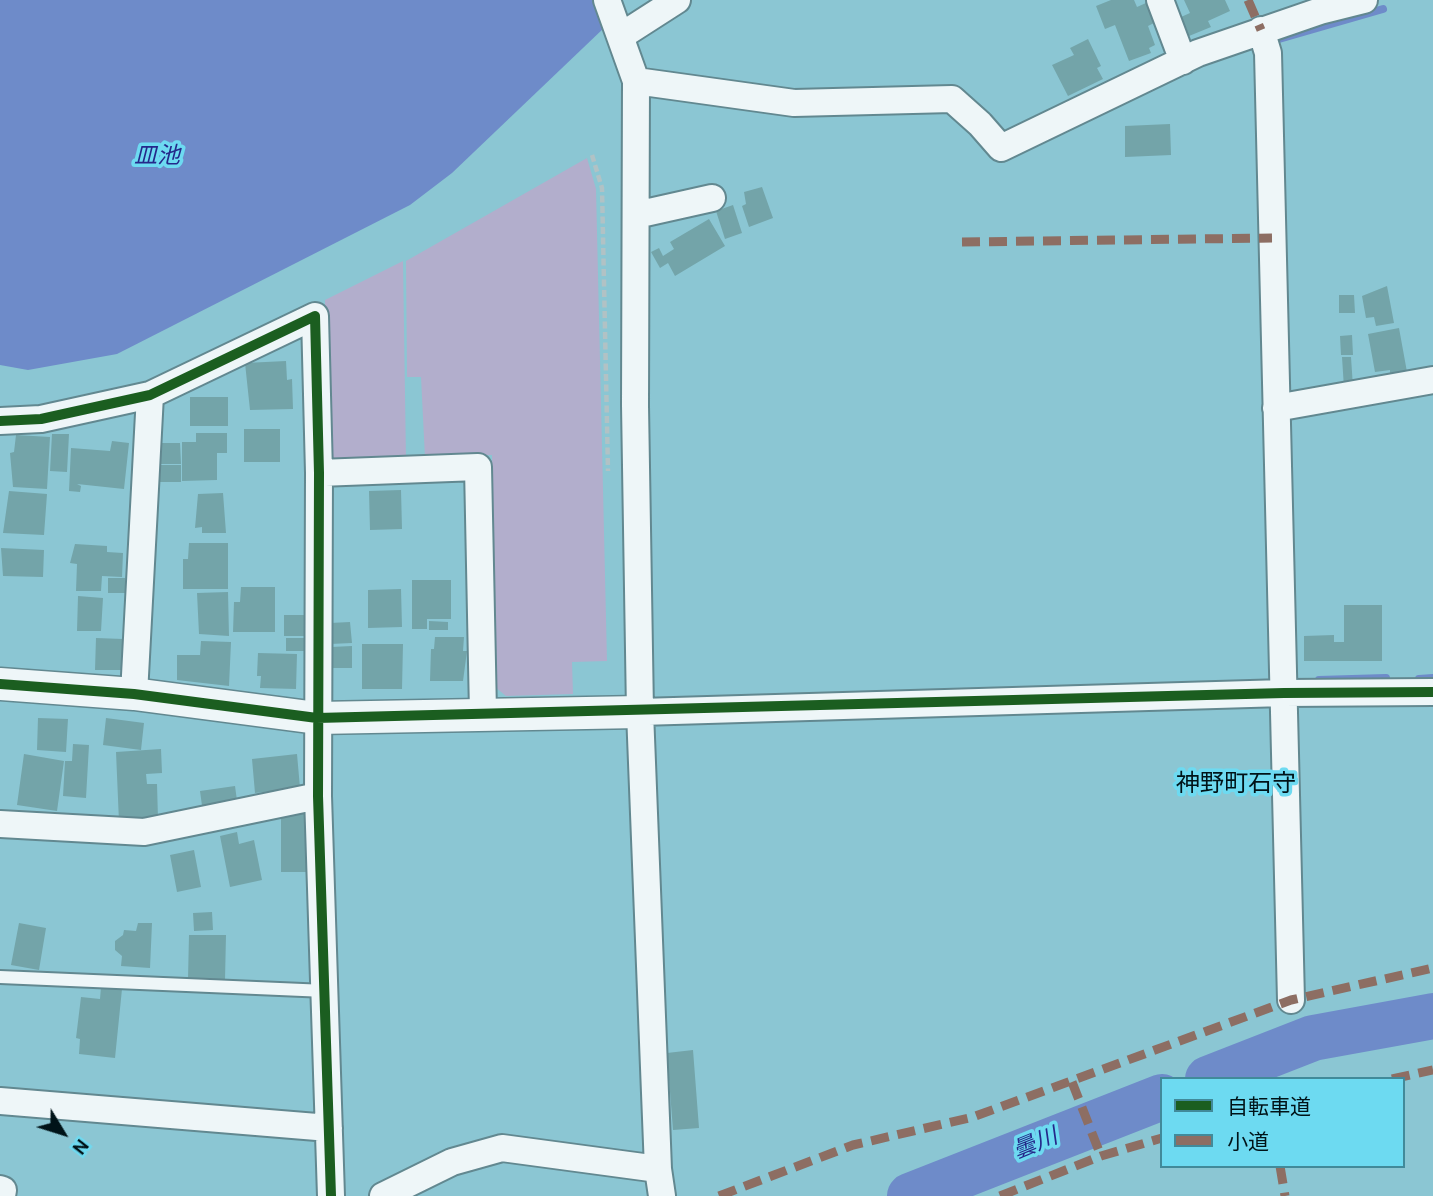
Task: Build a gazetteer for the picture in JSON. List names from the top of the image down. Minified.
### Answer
{"districts":["神野町石守"],"water":["皿池","曇川"],"legend":["自転車道","小道"],"north":"bottom right"}
